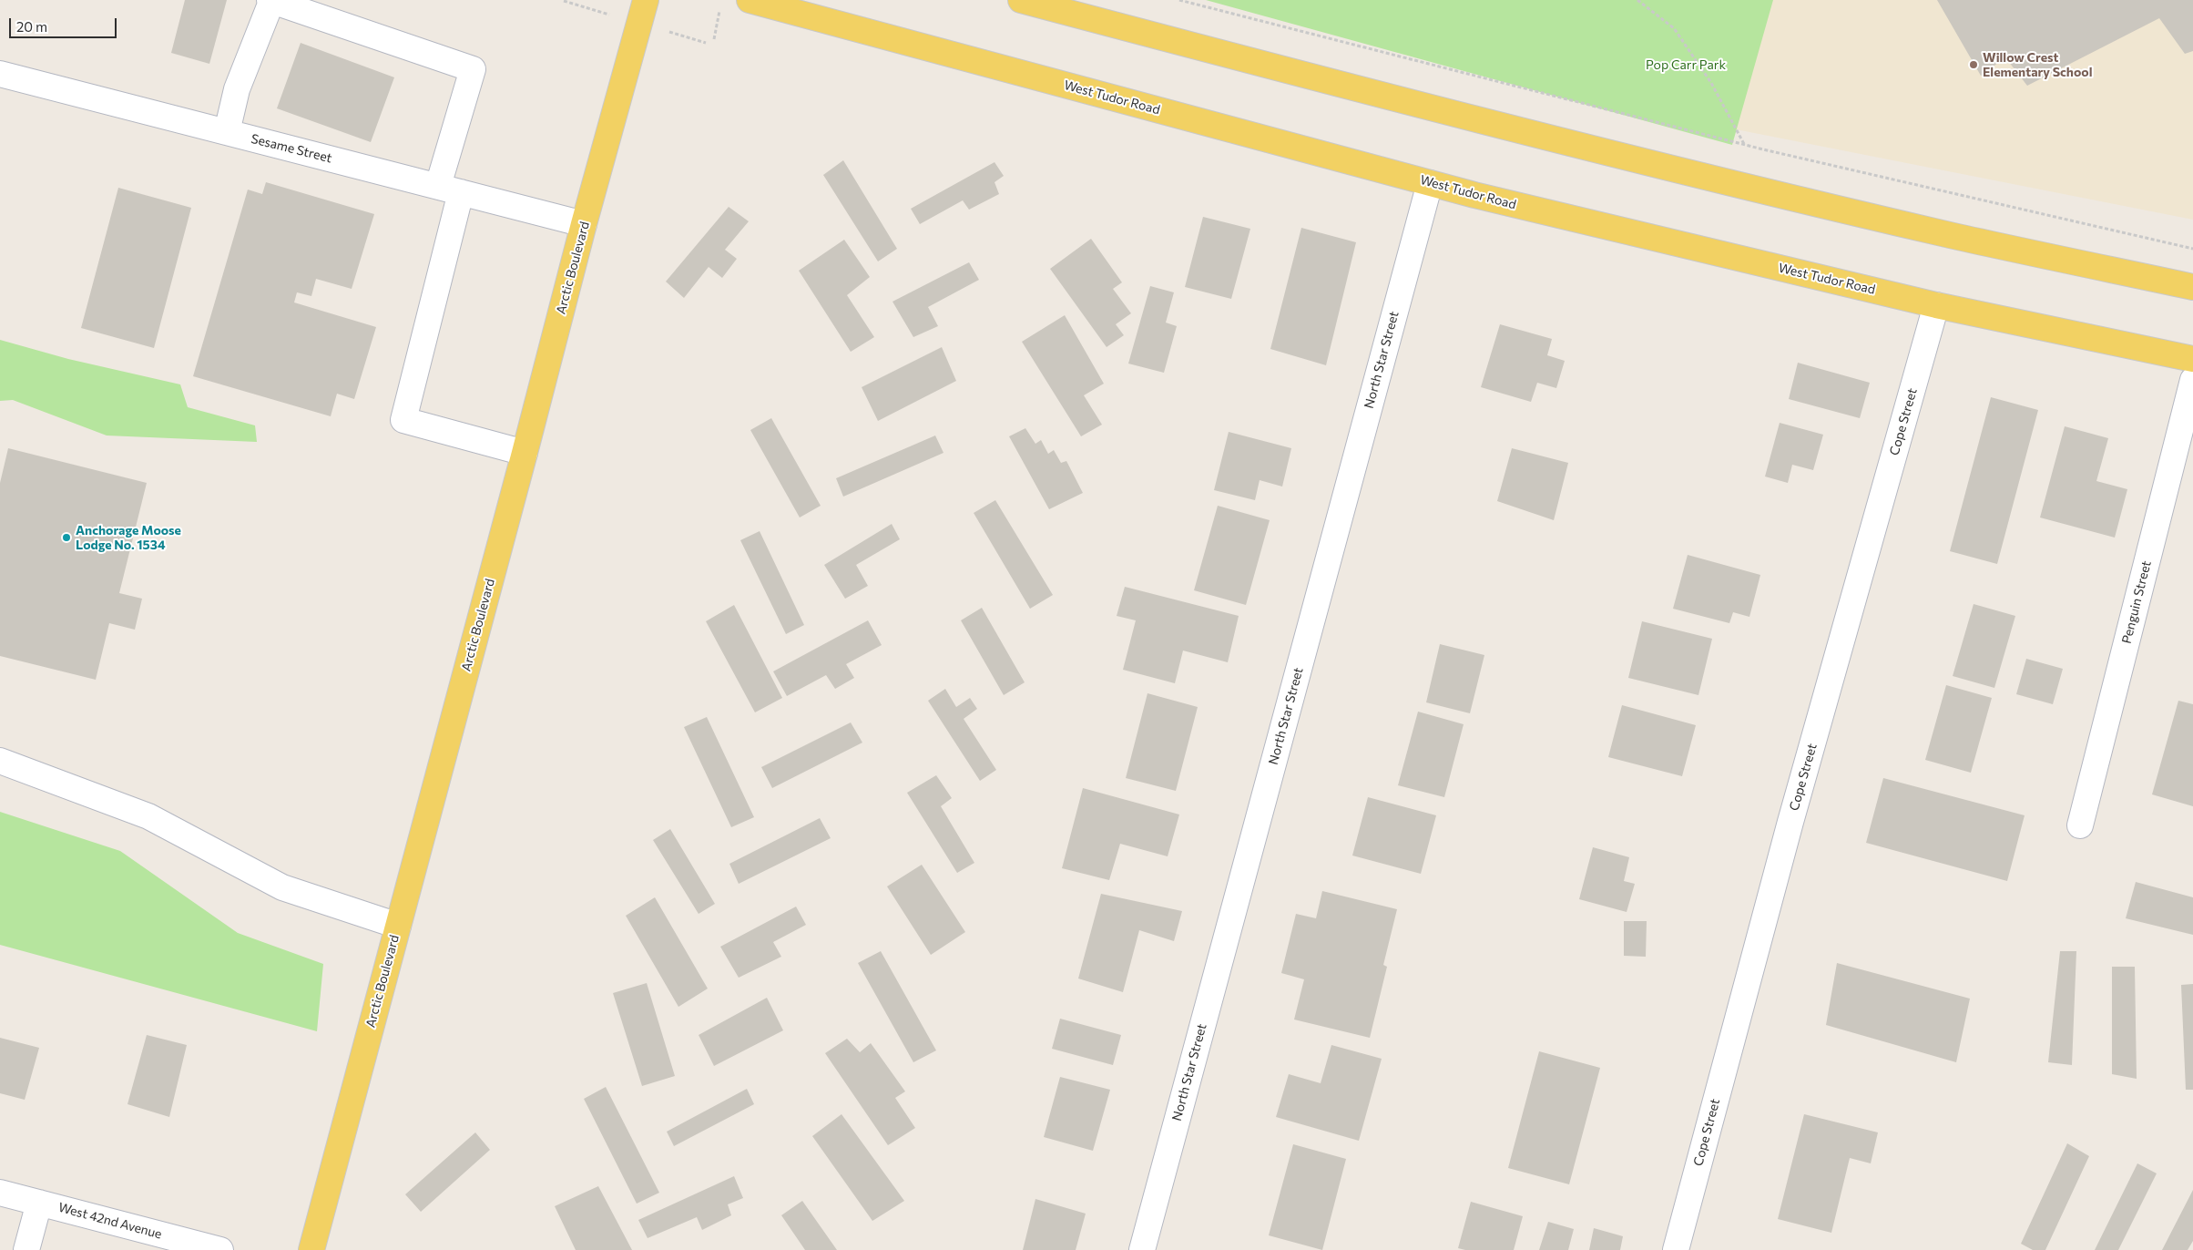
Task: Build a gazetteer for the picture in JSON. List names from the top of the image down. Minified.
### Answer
{"streets":{"main road":["West Tudor Road","Arctic Boulevard"],"street":["Sesame Street","North Star Street","Cope Street","Penguin Street","West 42nd Avenue"]},"crossings":[["West Tudor Road","North Star Street"],["West Tudor Road","Cope Street"],["Sesame Street","Arctic Boulevard"]],"parks":["Pop Carr Park"],"places":["Willow Crest Elementary School","Anchorage Moose Lodge No. 1534"],"scale_bar":"20 m"}
